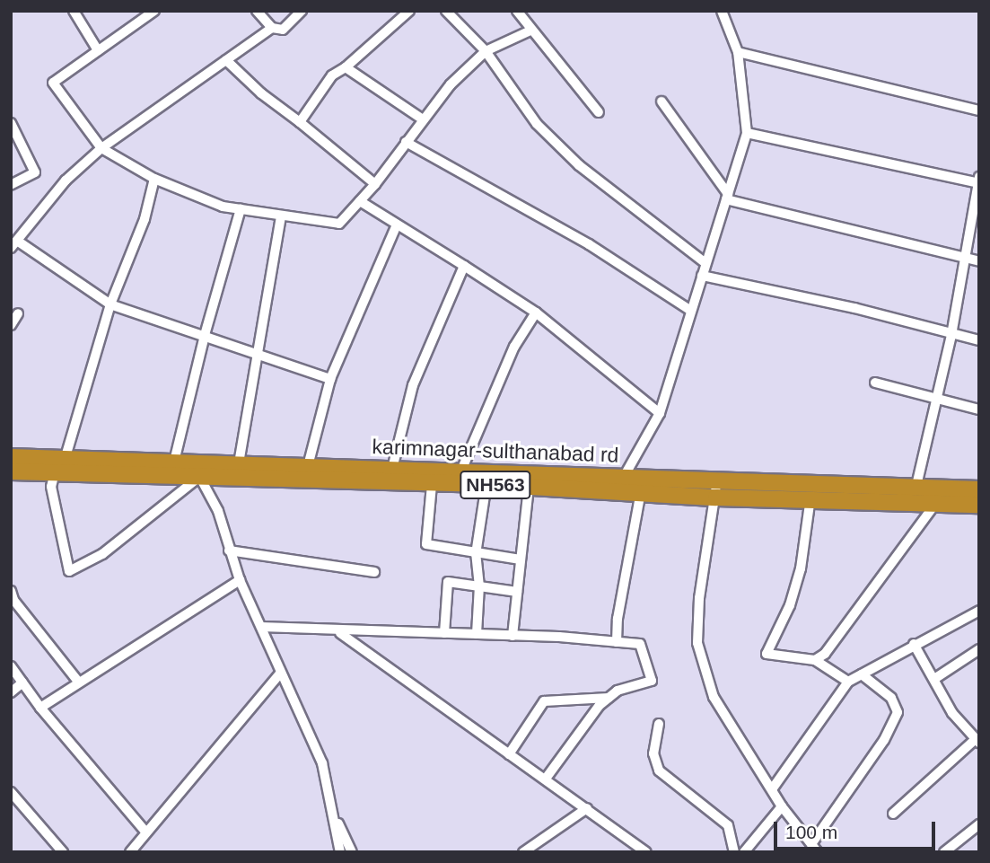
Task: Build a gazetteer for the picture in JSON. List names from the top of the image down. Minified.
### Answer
{"streets":{"highway":["karimnagar-sulthanabad rd","NH563"]},"crossings":[["karimnagar-sulthanabad rd","NH563"]],"scale_bar":"100 m"}
